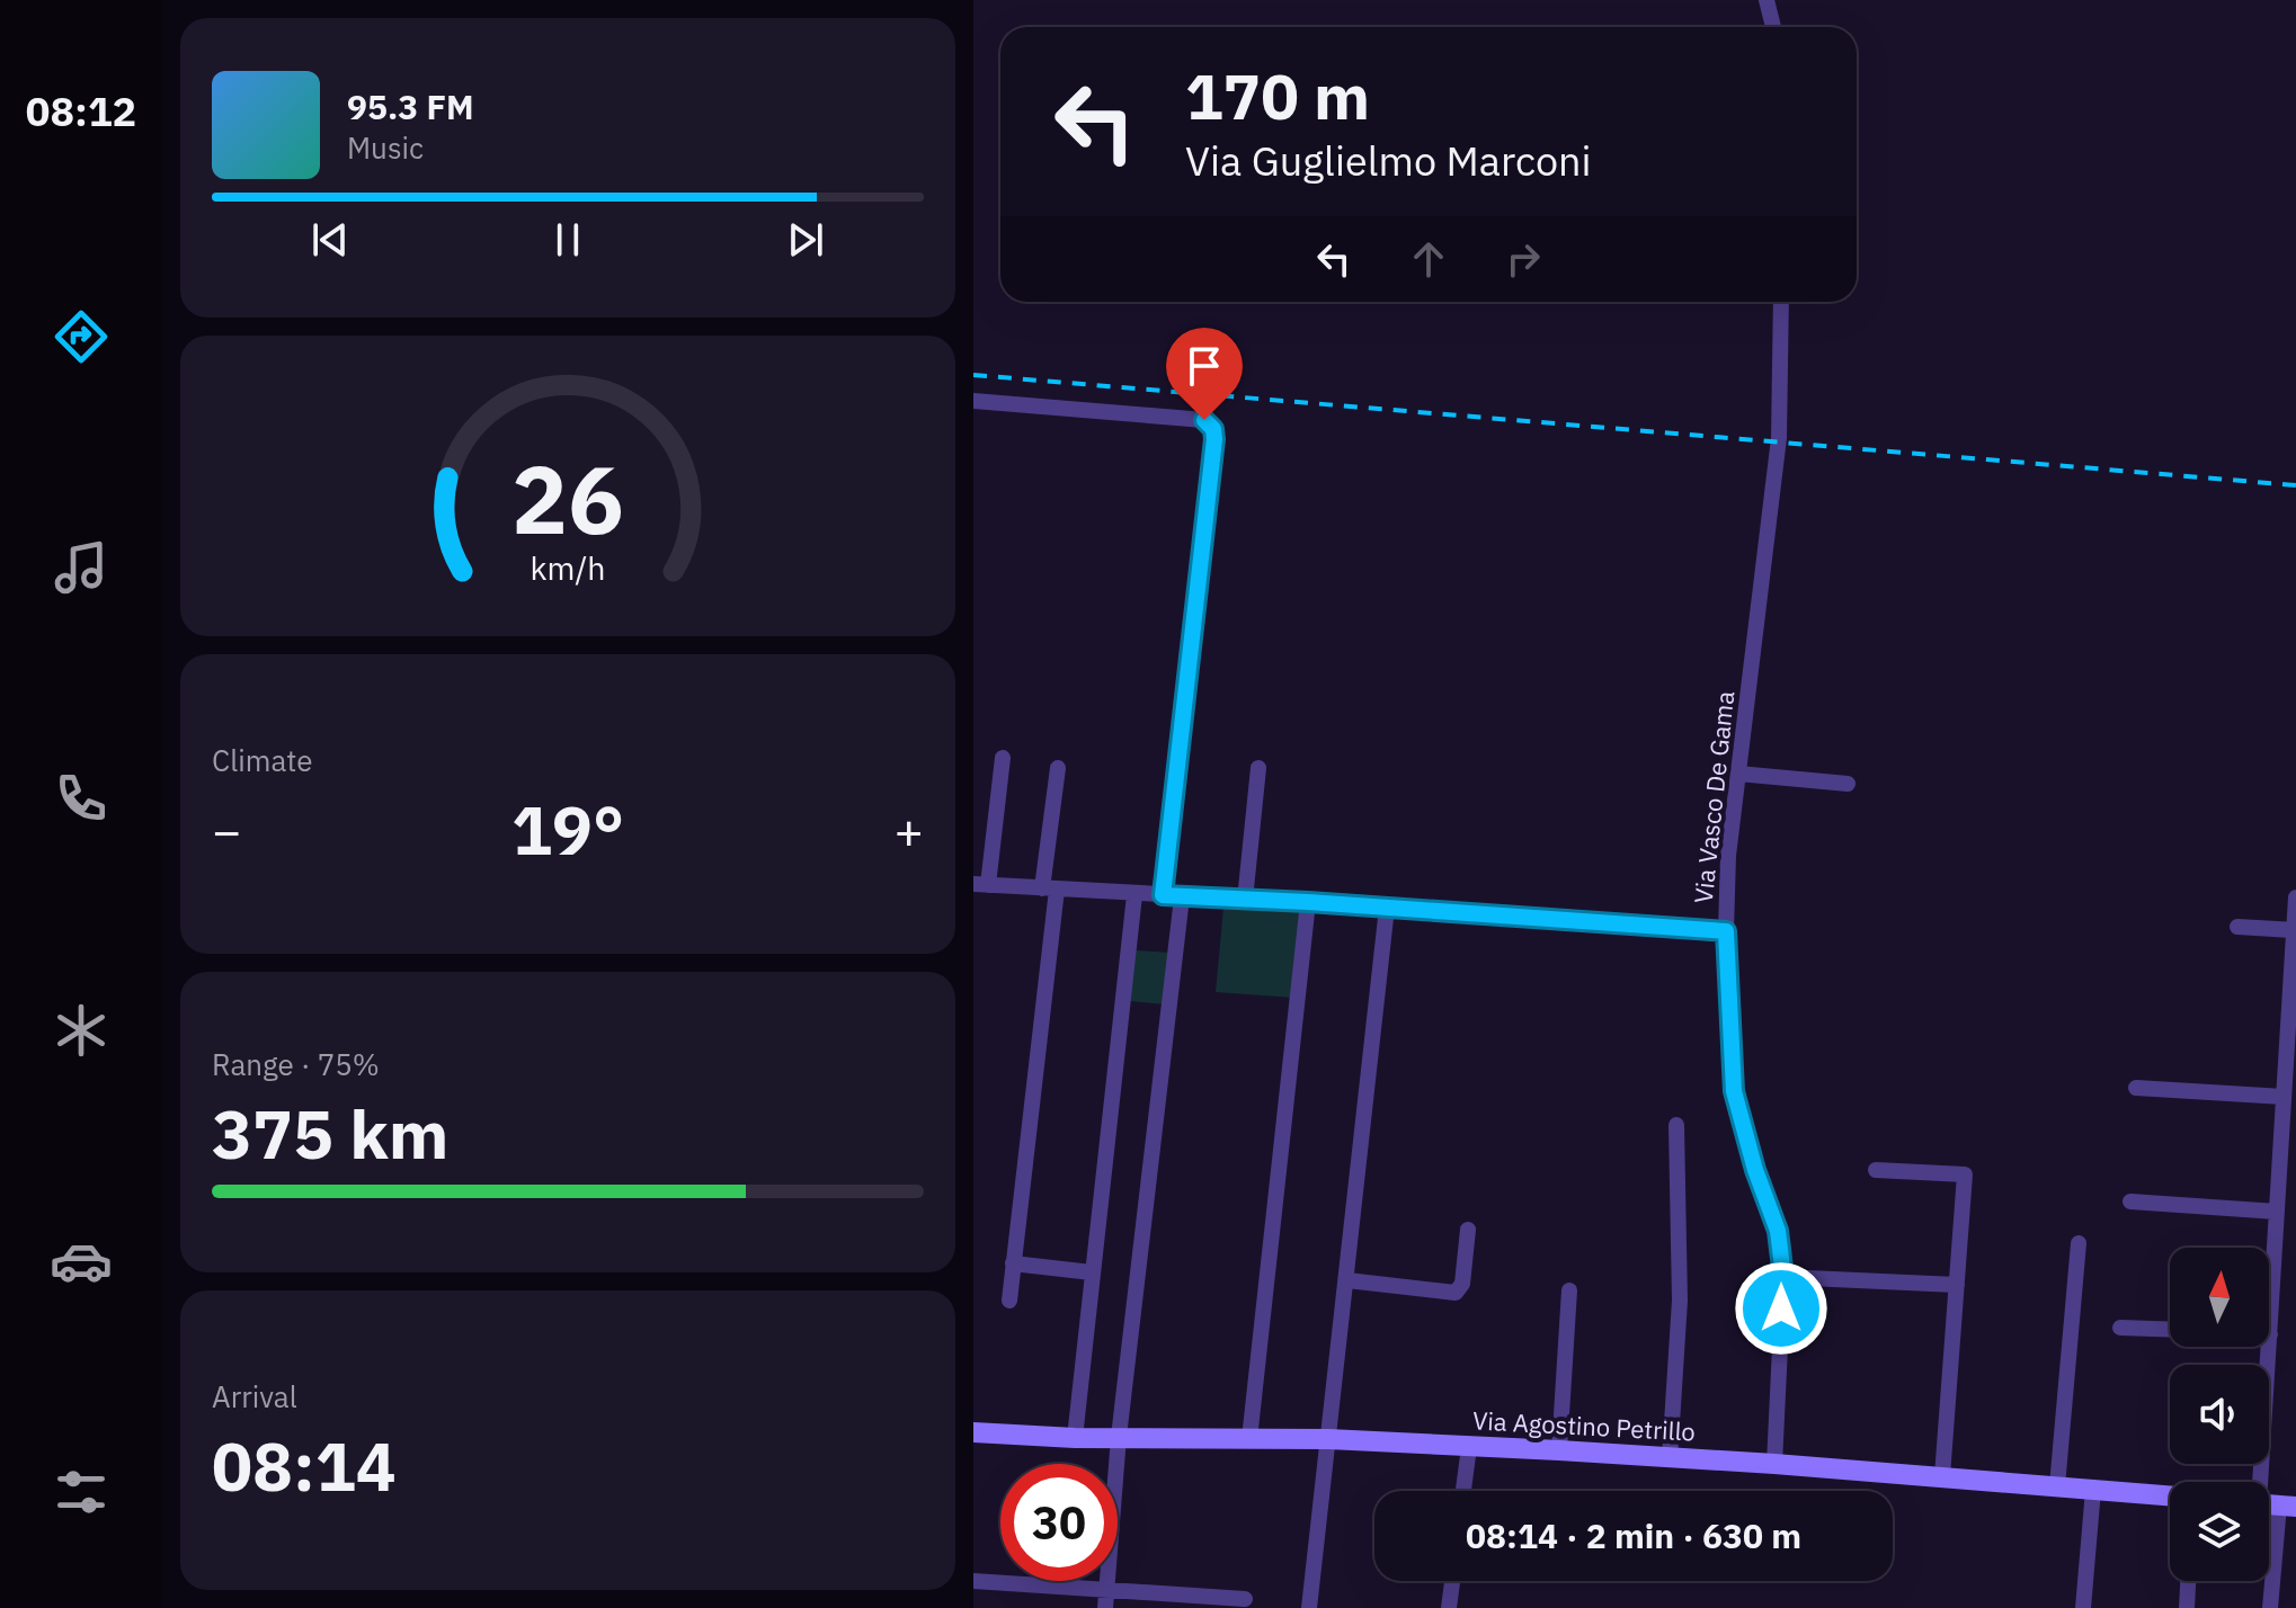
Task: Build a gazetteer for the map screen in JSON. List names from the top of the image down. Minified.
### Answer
{"streets":{"street":["Via Vasco De Gama","Via Agostino Petrillo"]},"crossings":[["Via Vasco De Gama","Via Agostino Petrillo"]],"north":"top","page":{"tabs":"08:12","turn":["170 m","Via Guglielmo Marconi"],"song":["95.3 FM","Music"],"tile":["Climate",["Range · 75%","375 km"],["Arrival","08:14"]],"heat":["−","19°","+"],"limit":"30","trip":"08:14 · 2 min · 630 m","gauge":["26","km/h"]}}
